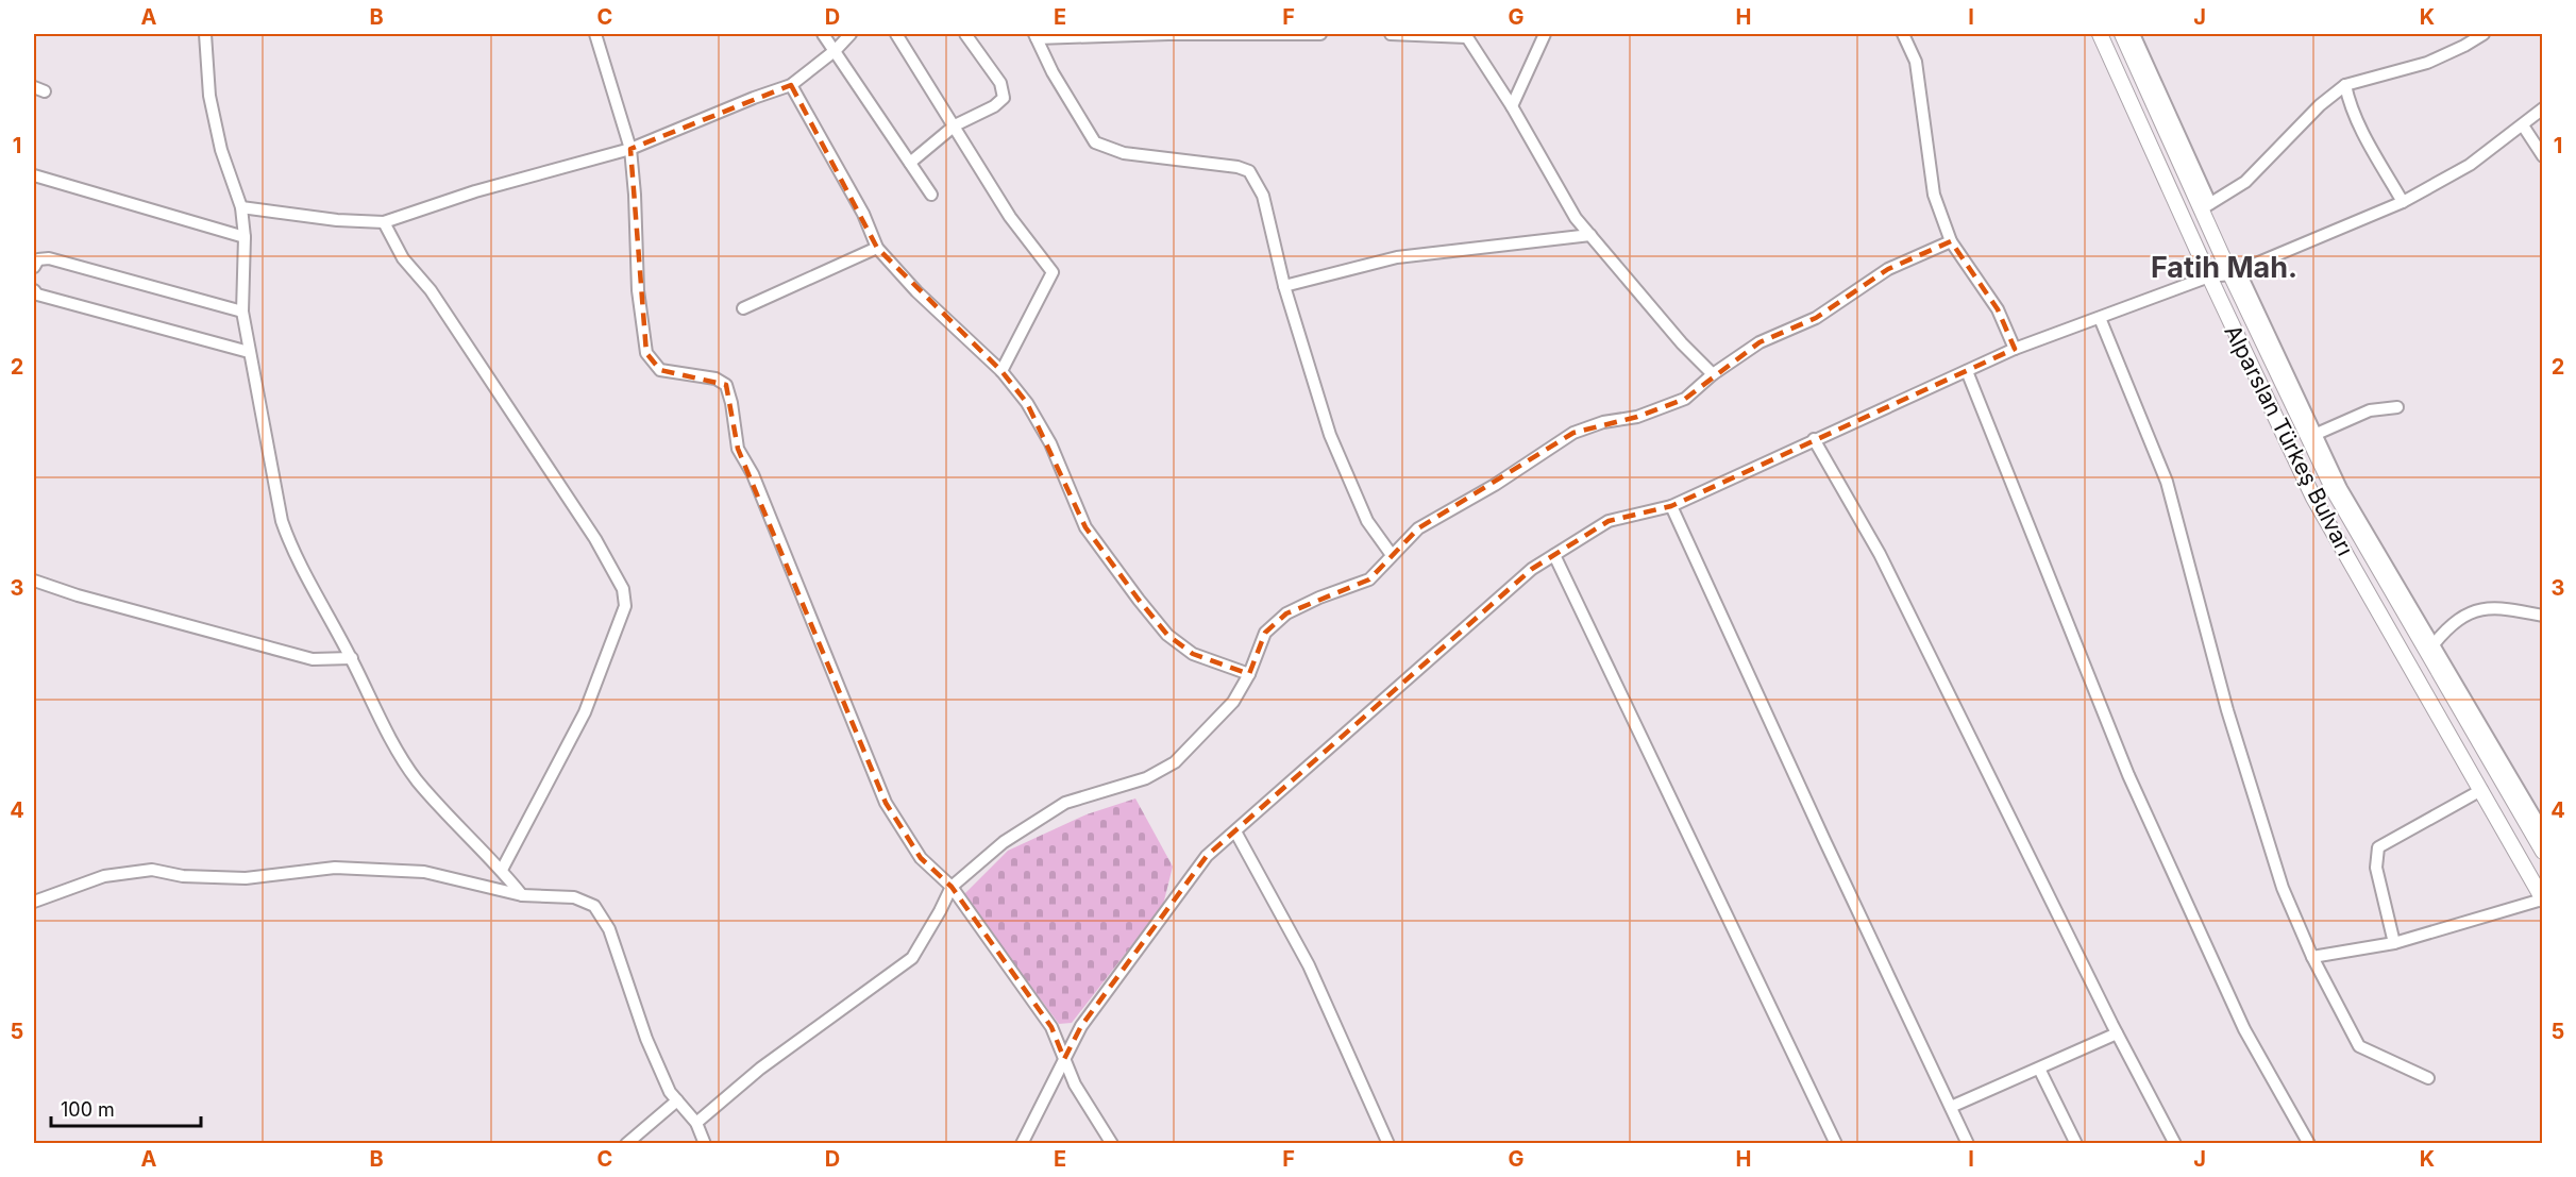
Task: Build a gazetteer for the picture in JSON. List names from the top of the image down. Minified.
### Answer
{"streets":{"main road":["Alparslan Türkeş Bulvarı"]},"districts":["Fatih Mah."],"scale_bar":"100 m","grid":{"columns":["A","B","C","D","E","F","G","H","I","J","K"],"rows":["1","2","3","4","5"]}}
